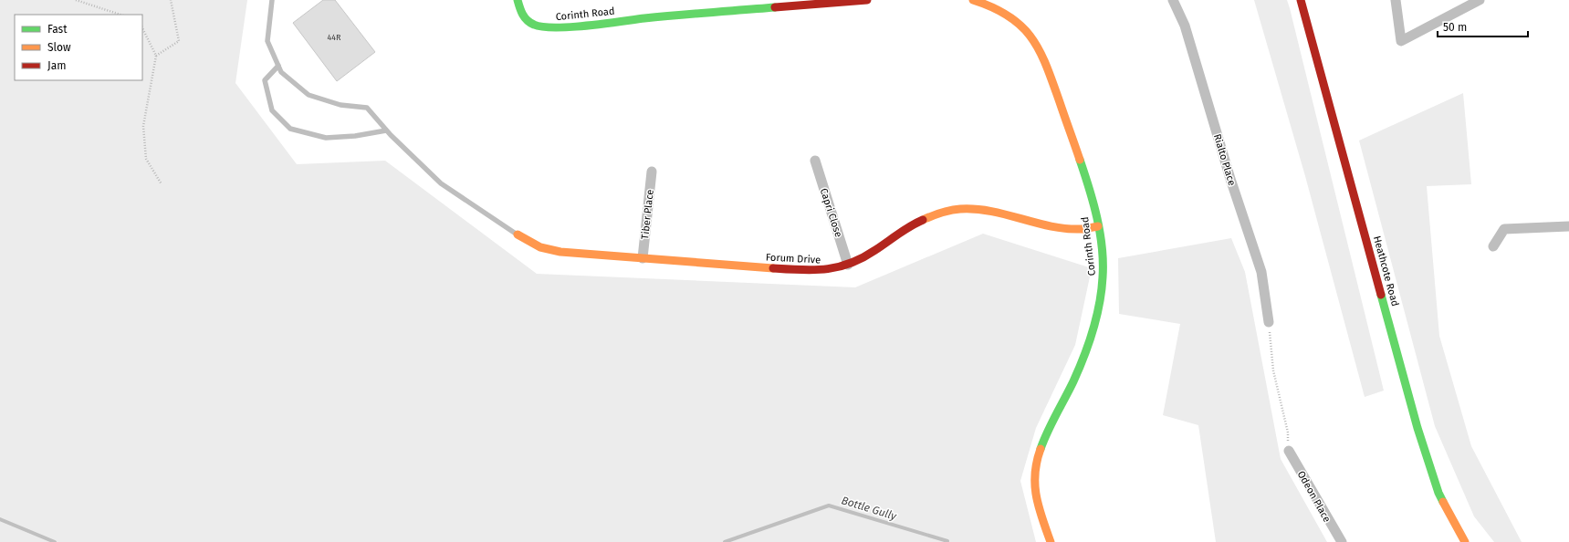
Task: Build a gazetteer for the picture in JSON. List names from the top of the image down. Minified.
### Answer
{"streets":{"main road":["Corinth Road","Forum Drive","Heathcote Road"],"street":["Rialto Place","Capri Close","Tiber Place","Odeon Place"]},"crossings":[["Corinth Road","Forum Drive"],["Capri Close","Forum Drive"],["Tiber Place","Forum Drive"]],"water":["Bottle Gully"],"house_numbers":["44R"],"legend":["Fast","Slow","Jam"],"scale_bar":"50 m"}
